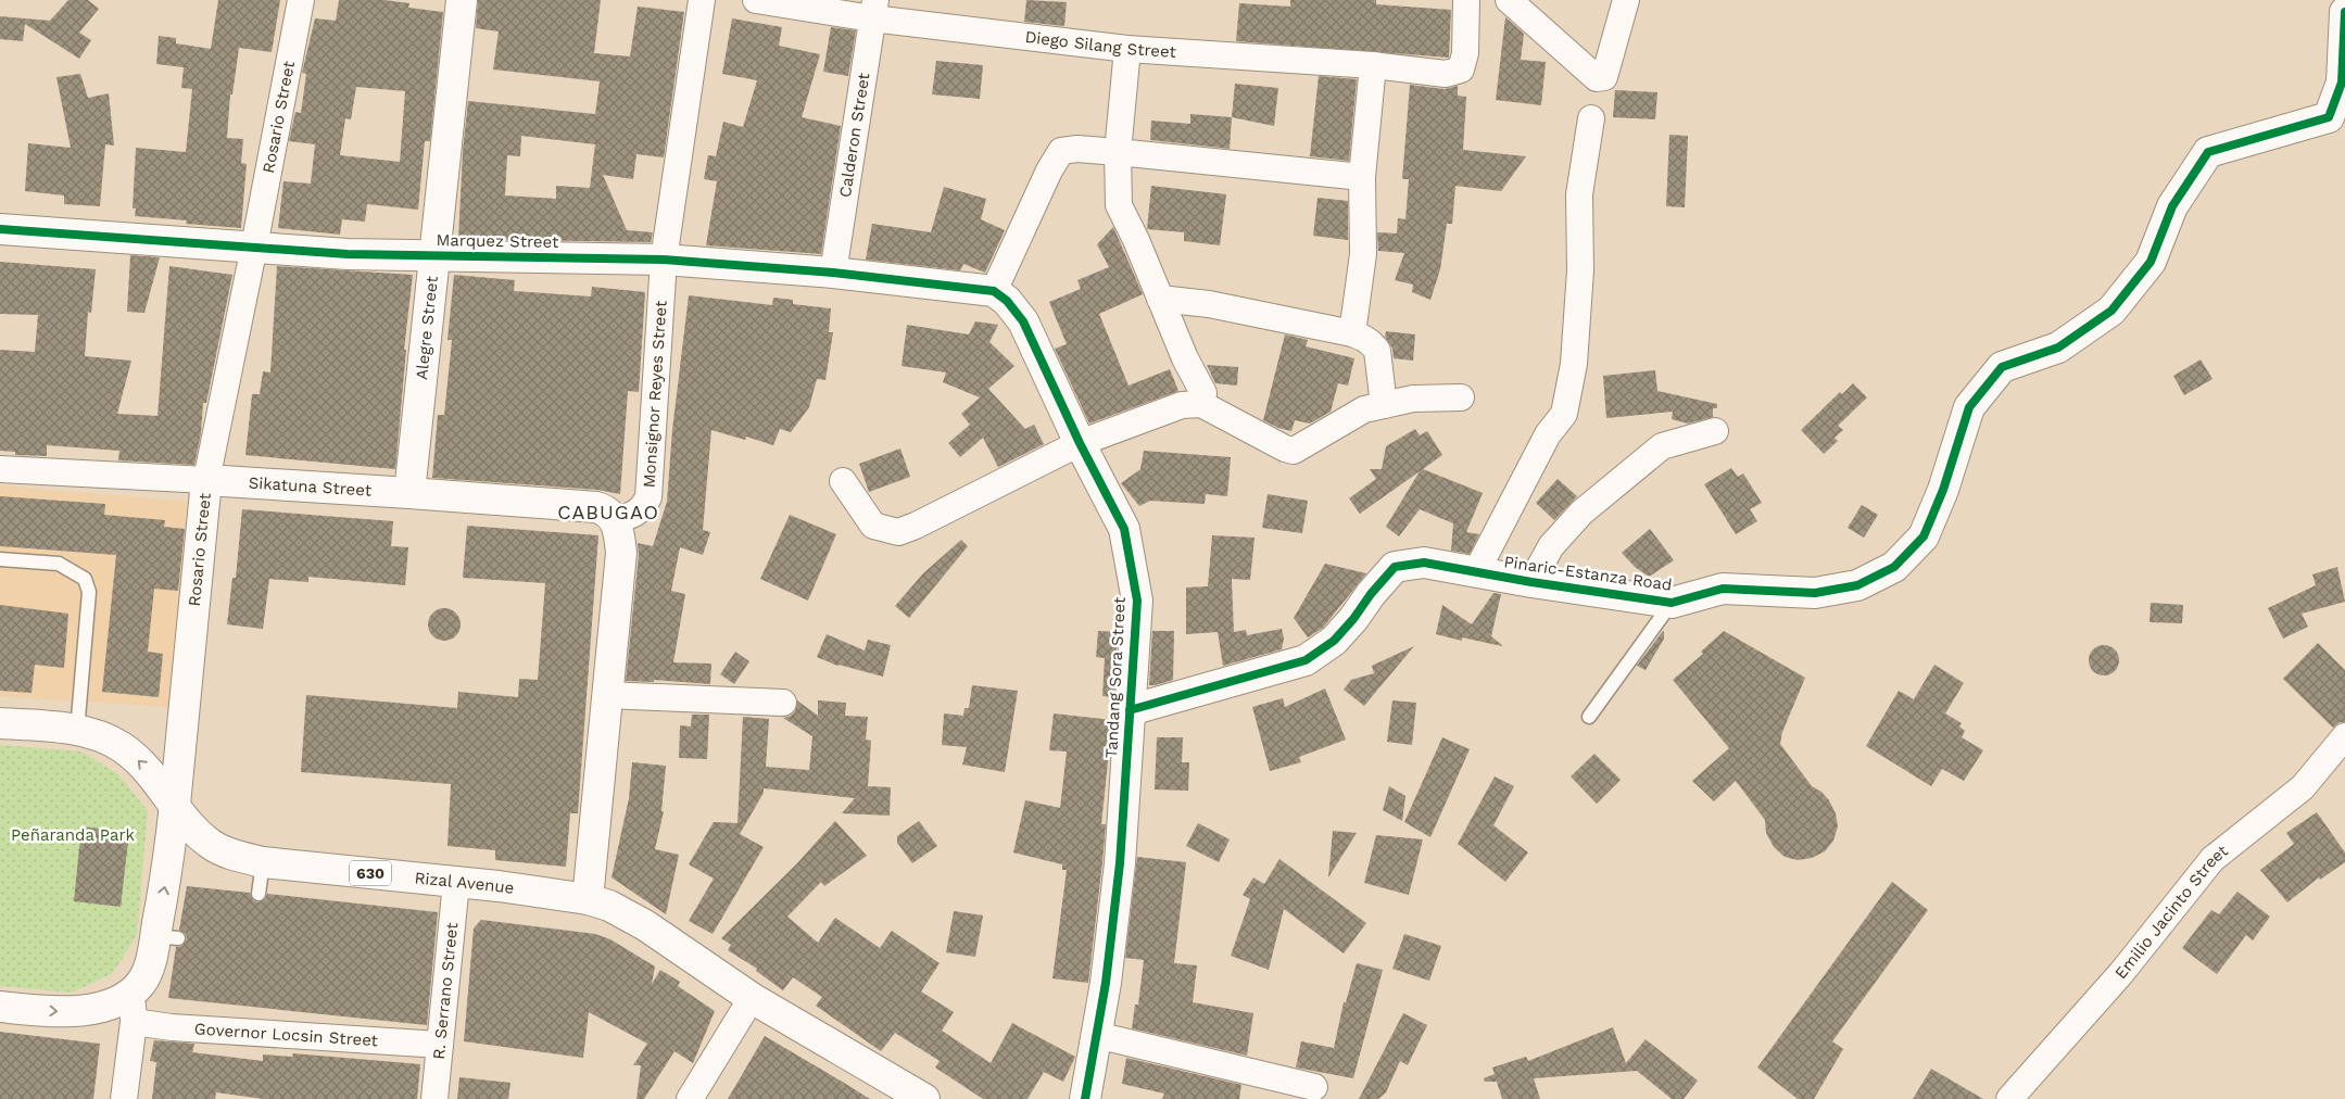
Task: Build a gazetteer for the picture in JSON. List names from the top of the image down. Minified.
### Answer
{"streets":{"street":["Diego Silang Street","Rosario Street","Calderon Street","Marquez Street","Alegre Street","Monsignor Reyes Street","Sikatuna Street","Pinaric-Estanza Road","Tandang Sora Street","630","Rizal Avenue","Emilio Jacinto Street","R. Serrano Street","Governor Locsin Street"]},"crossings":[["Diego Silang Street","Calderon Street"],["Rosario Street","Marquez Street"],["Rosario Street","Sikatuna Street"],["Rosario Street","Rizal Avenue"],["Calderon Street","Marquez Street"],["Marquez Street","Alegre Street"],["Marquez Street","Monsignor Reyes Street"],["Marquez Street","Tandang Sora Street"],["Alegre Street","Sikatuna Street"],["Monsignor Reyes Street","Sikatuna Street"],["Pinaric-Estanza Road","Tandang Sora Street"],["Rizal Avenue","R. Serrano Street"],["R. Serrano Street","Governor Locsin Street"]],"districts":["CABUGAO"],"parks":["Peñaranda Park"]}
